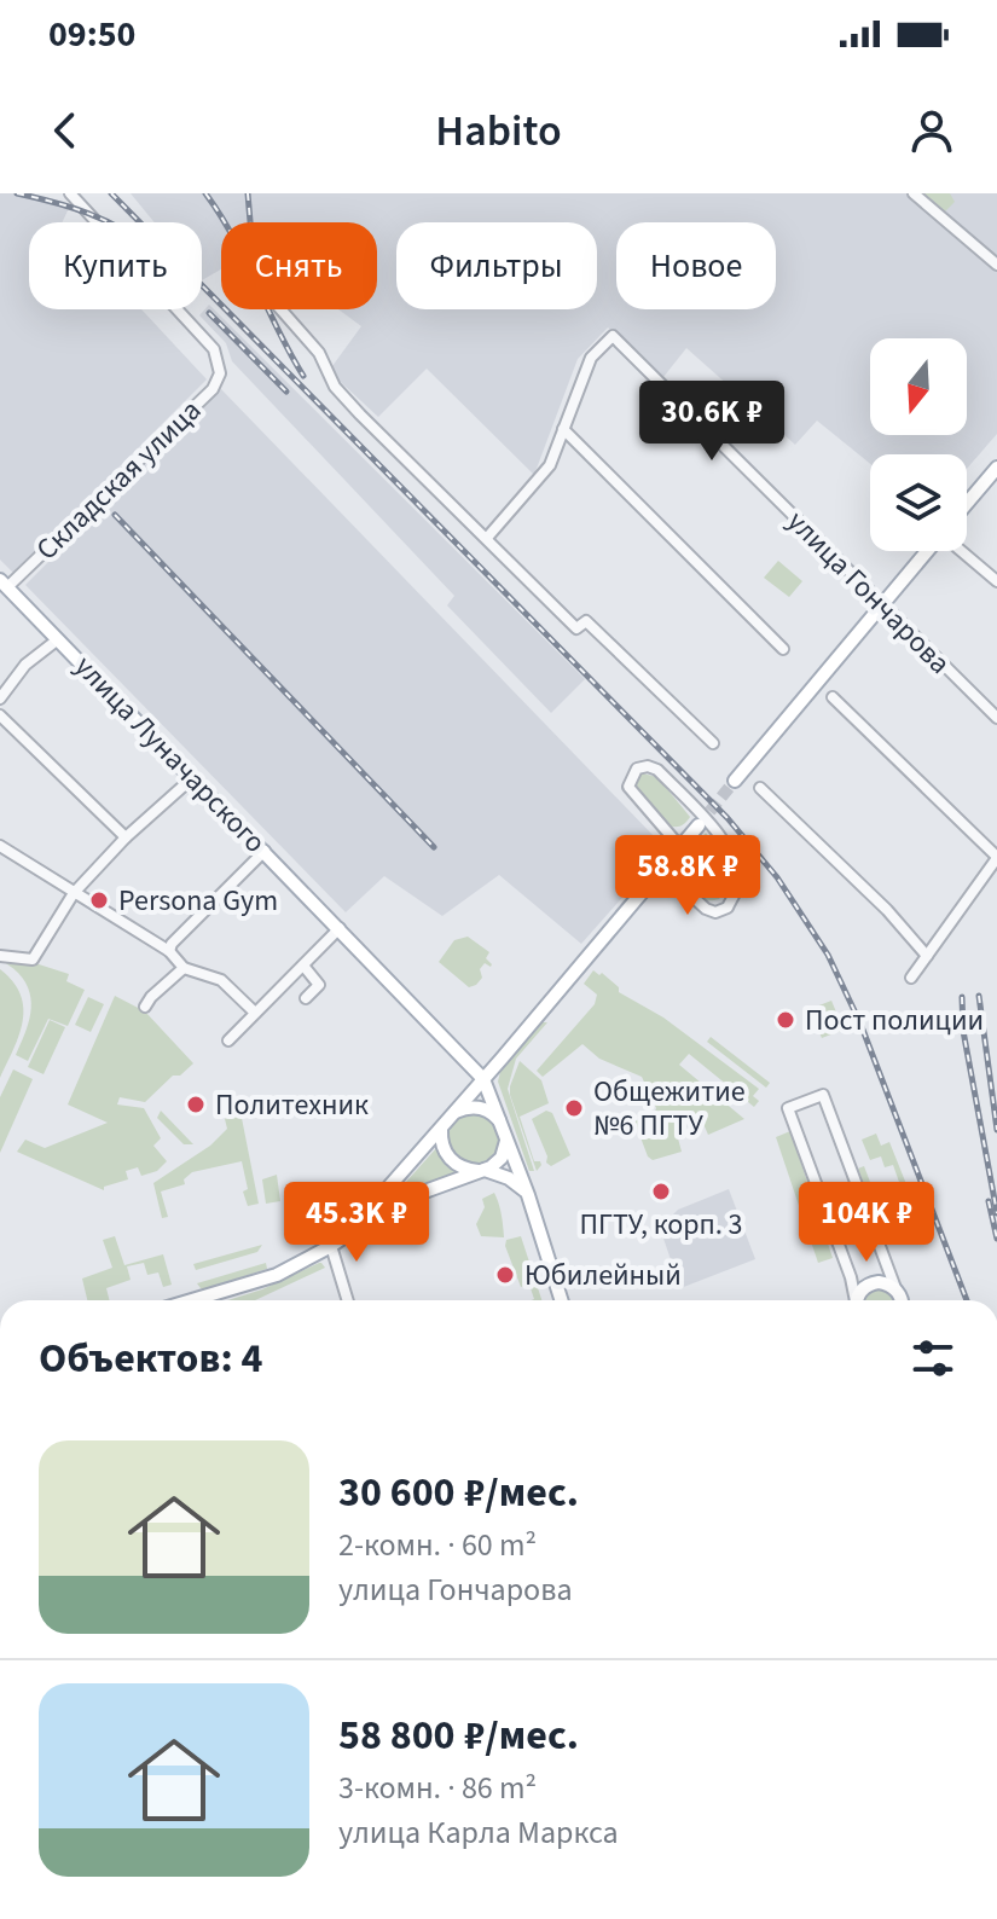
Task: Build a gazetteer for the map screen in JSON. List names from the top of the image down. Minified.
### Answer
{"streets":{"main road":["улица Луначарского"],"street":["Складская улица","улица Гончарова"]},"crossings":[["Складская улица","улица Луначарского"]],"places":["Persona Gym","Пост полиции","Политехник","Общежитие №6 ПГТУ","ПГТУ, корп. 3","Юбилейный"],"north":"bottom","page":{"status":"09:50","header":"Habito","chip":["Купить","Снять","Фильтры","Новое"],"price":["30.6K ₽","58.8K ₽","45.3K ₽","104K ₽"],"heading":"Объектов: 4","list":[{"name":"30 600 ₽/мес.","note":"2-комн. · 60 m² · улица Гончарова"},{"name":"58 800 ₽/мес.","note":"3-комн. · 86 m² · улица Карла Маркса"}]}}
